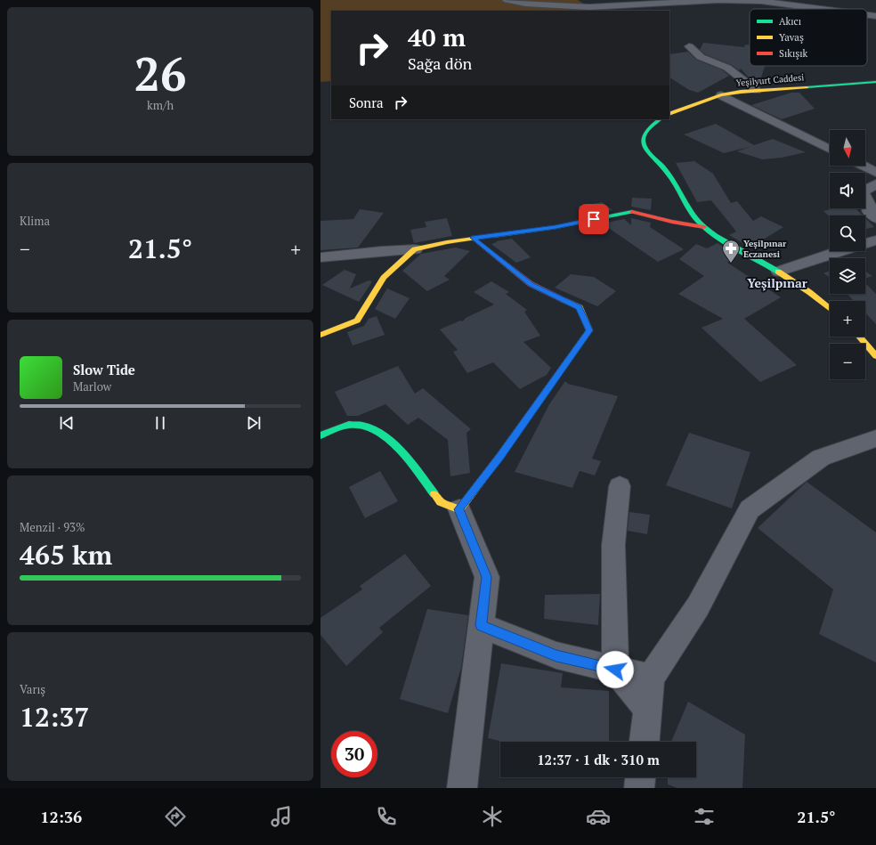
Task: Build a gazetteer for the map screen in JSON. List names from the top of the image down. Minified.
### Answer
{"streets":{"street":["Yeşilyurt Caddesi"]},"districts":["Yeşilpınar"],"places":{"pharmacy":["Yeşilpınar Eczanesi"]},"legend":["Akıcı","Yavaş","Sıkışık"],"north":"bottom","page":{"tile":[["26","km/h"],"Klima",["Menzil · 93%","465 km"],["Varış","12:37"]],"turn":["40 m","Sağa dön"],"then":"Sonra","map_buttons":["+","−"],"heat":["−","21.5°","+"],"song":["Slow Tide","Marlow"],"limit":"30","trip":"12:37 · 1 dk · 310 m","tabs":["12:36","21.5°"]}}
